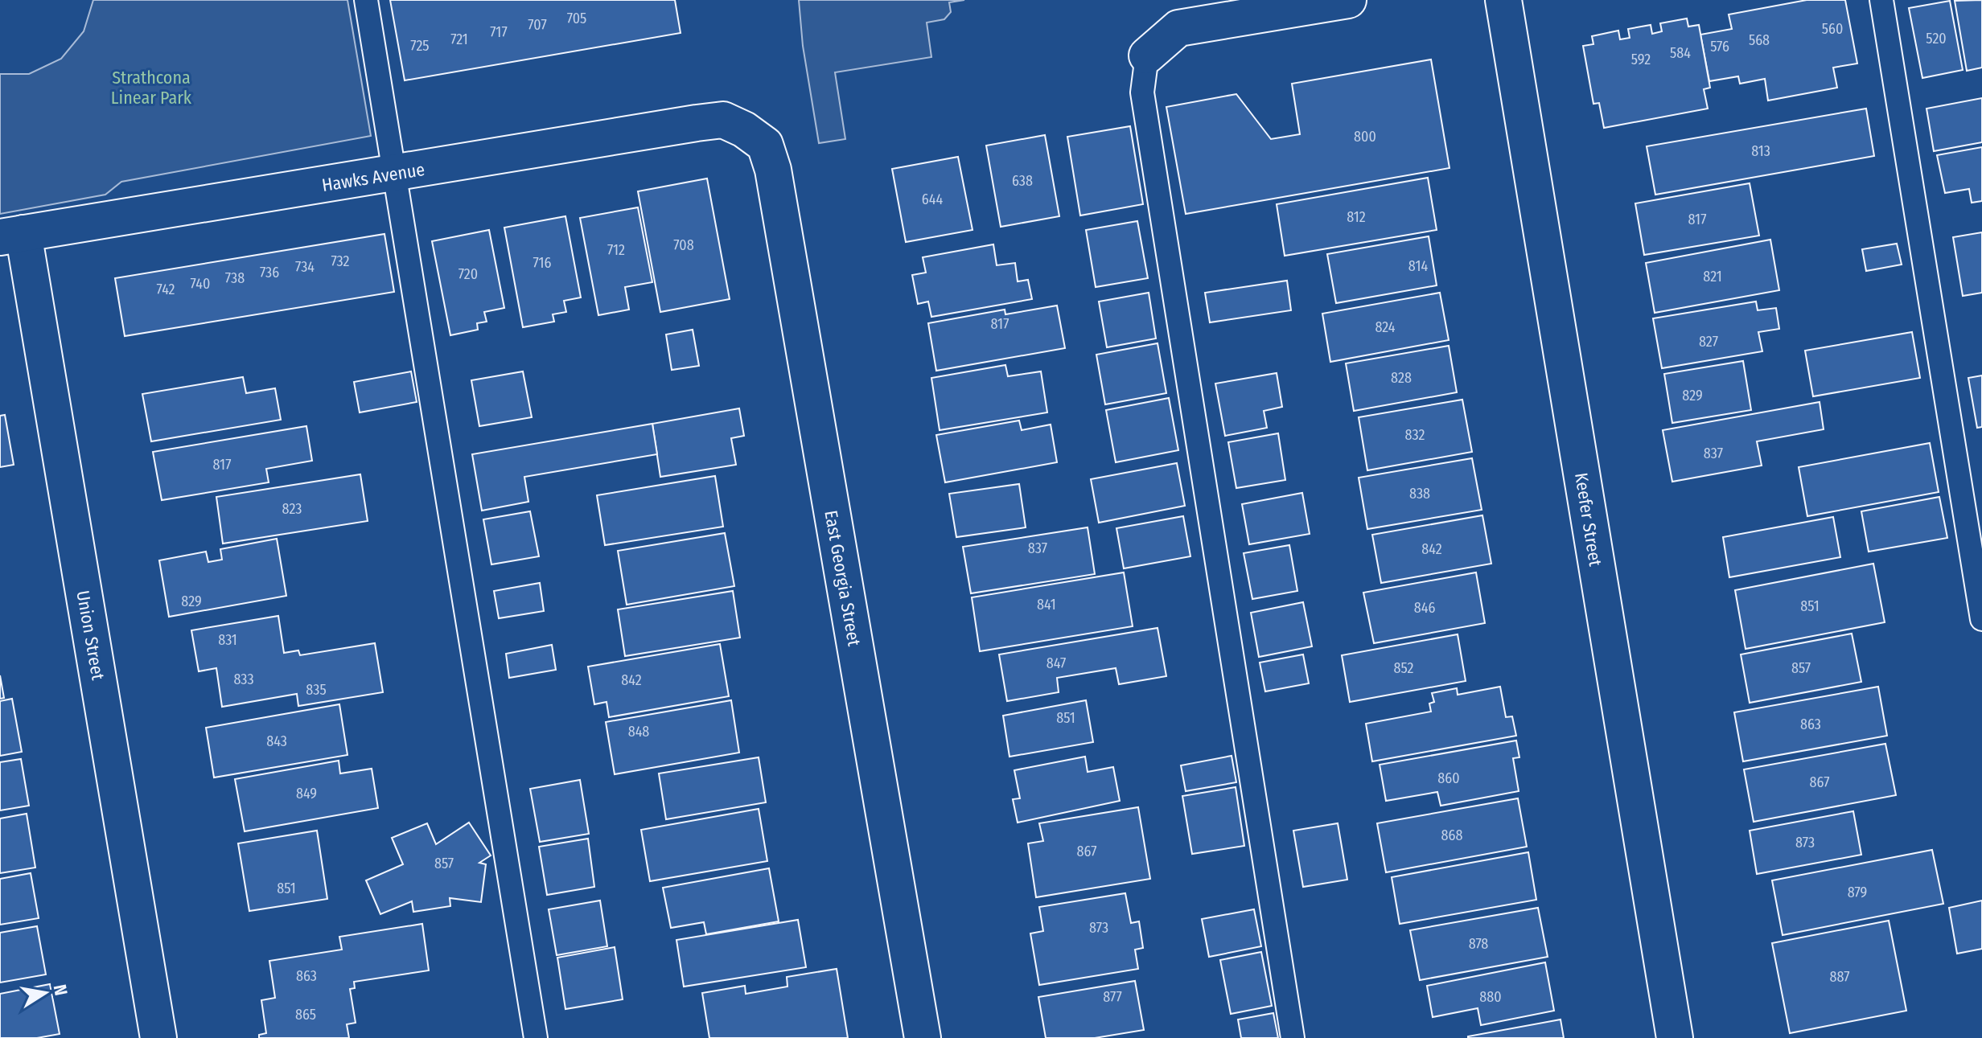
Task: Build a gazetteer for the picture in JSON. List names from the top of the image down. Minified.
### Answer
{"streets":{"street":["Hawks Avenue","Keefer Street","East Georgia Street","Union Street"]},"crossings":[["Hawks Avenue","East Georgia Street"],["Hawks Avenue","Union Street"]],"parks":["Strathcona Linear Park"],"house_numbers":["705","707","560","717","520","721","568","725","576","584","592","800","813","638","644","812","817","708","712","732","716","814","734","736","720","821","738","740","742","817","824","827","828","829","832","837","817","838","823","837","842","829","841","851","846","831","847","852","857","833","842","835","851","863","848","843","860","867","849","868","873","867","857","851","879","873","878","863","887","877","880","865"],"north":"right"}
